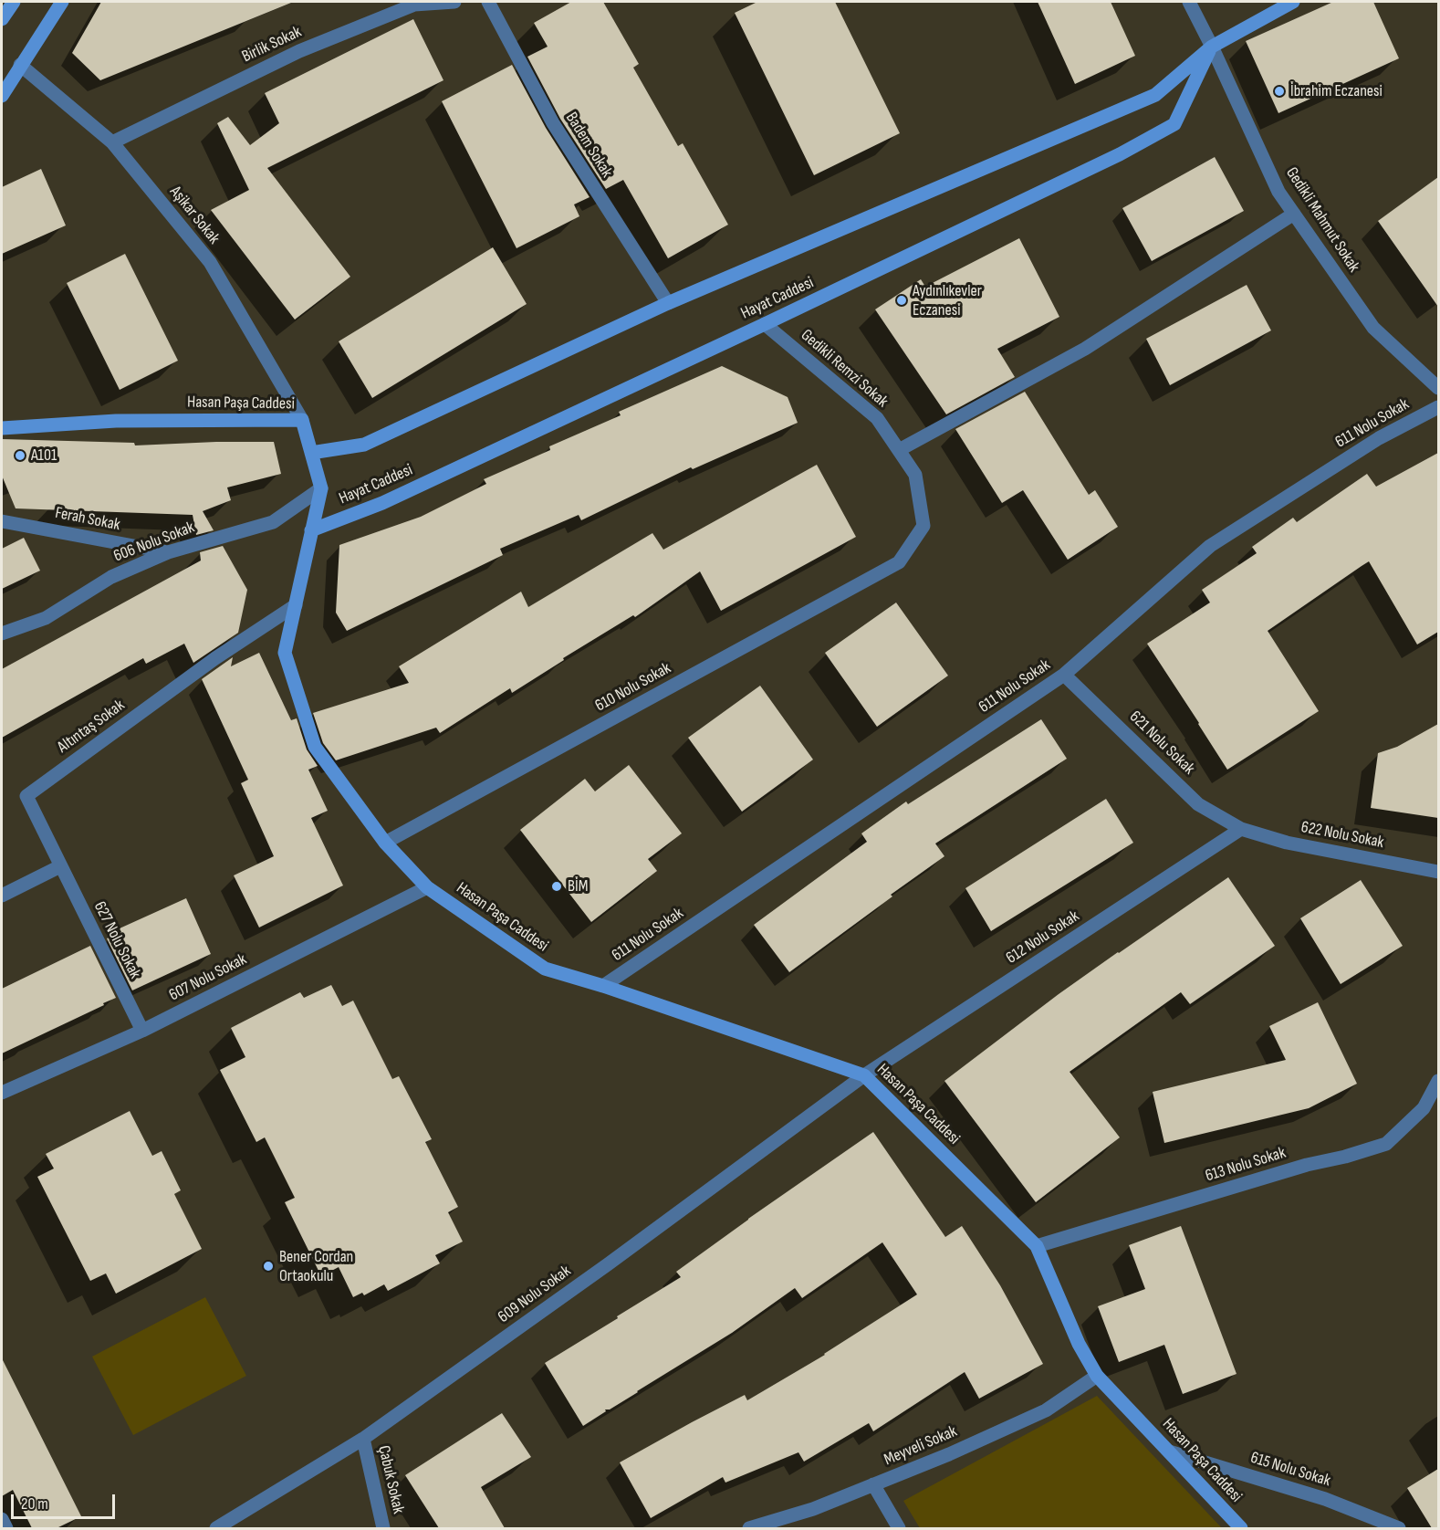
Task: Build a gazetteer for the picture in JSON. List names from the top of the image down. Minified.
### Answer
{"streets":{"street":["Birlik Sokak","Badem Sokak","Aşikar Sokak","Gedikli Mahmut Sokak","Hayat Caddesi","Gedikli Remzi Sokak","Hasan Paşa Caddesi","611 Nolu Sokak","Ferah Sokak","606 Nolu Sokak","610 Nolu Sokak","Altıntaş Sokak","621 Nolu Sokak","622 Nolu Sokak","612 Nolu Sokak","627 Nolu Sokak","607 Nolu Sokak","613 Nolu Sokak","609 Nolu Sokak","Meyveli Sokak","615 Nolu Sokak","Çabuk Sokak"]},"crossings":[["Birlik Sokak","Aşikar Sokak"],["Aşikar Sokak","Hasan Paşa Caddesi"],["Gedikli Mahmut Sokak","Hayat Caddesi"],["Hayat Caddesi","Gedikli Remzi Sokak"],["Hayat Caddesi","Hasan Paşa Caddesi"],["Gedikli Remzi Sokak","610 Nolu Sokak"],["Hasan Paşa Caddesi","611 Nolu Sokak"],["Hasan Paşa Caddesi","606 Nolu Sokak"],["Hasan Paşa Caddesi","610 Nolu Sokak"],["Hasan Paşa Caddesi","Altıntaş Sokak"],["Hasan Paşa Caddesi","612 Nolu Sokak"],["Hasan Paşa Caddesi","607 Nolu Sokak"],["Hasan Paşa Caddesi","613 Nolu Sokak"],["Hasan Paşa Caddesi","609 Nolu Sokak"],["Hasan Paşa Caddesi","Meyveli Sokak"],["Hasan Paşa Caddesi","615 Nolu Sokak"],["611 Nolu Sokak","621 Nolu Sokak"],["Ferah Sokak","606 Nolu Sokak"],["Altıntaş Sokak","627 Nolu Sokak"],["621 Nolu Sokak","622 Nolu Sokak"],["621 Nolu Sokak","612 Nolu Sokak"],["622 Nolu Sokak","612 Nolu Sokak"],["612 Nolu Sokak","609 Nolu Sokak"],["627 Nolu Sokak","607 Nolu Sokak"],["609 Nolu Sokak","Çabuk Sokak"]],"places":["İbrahim Eczanesi","Aydınlıkevler Eczanesi","A101","BİM","Bener Cordan Ortaokulu"],"scale_bar":"20 m"}
